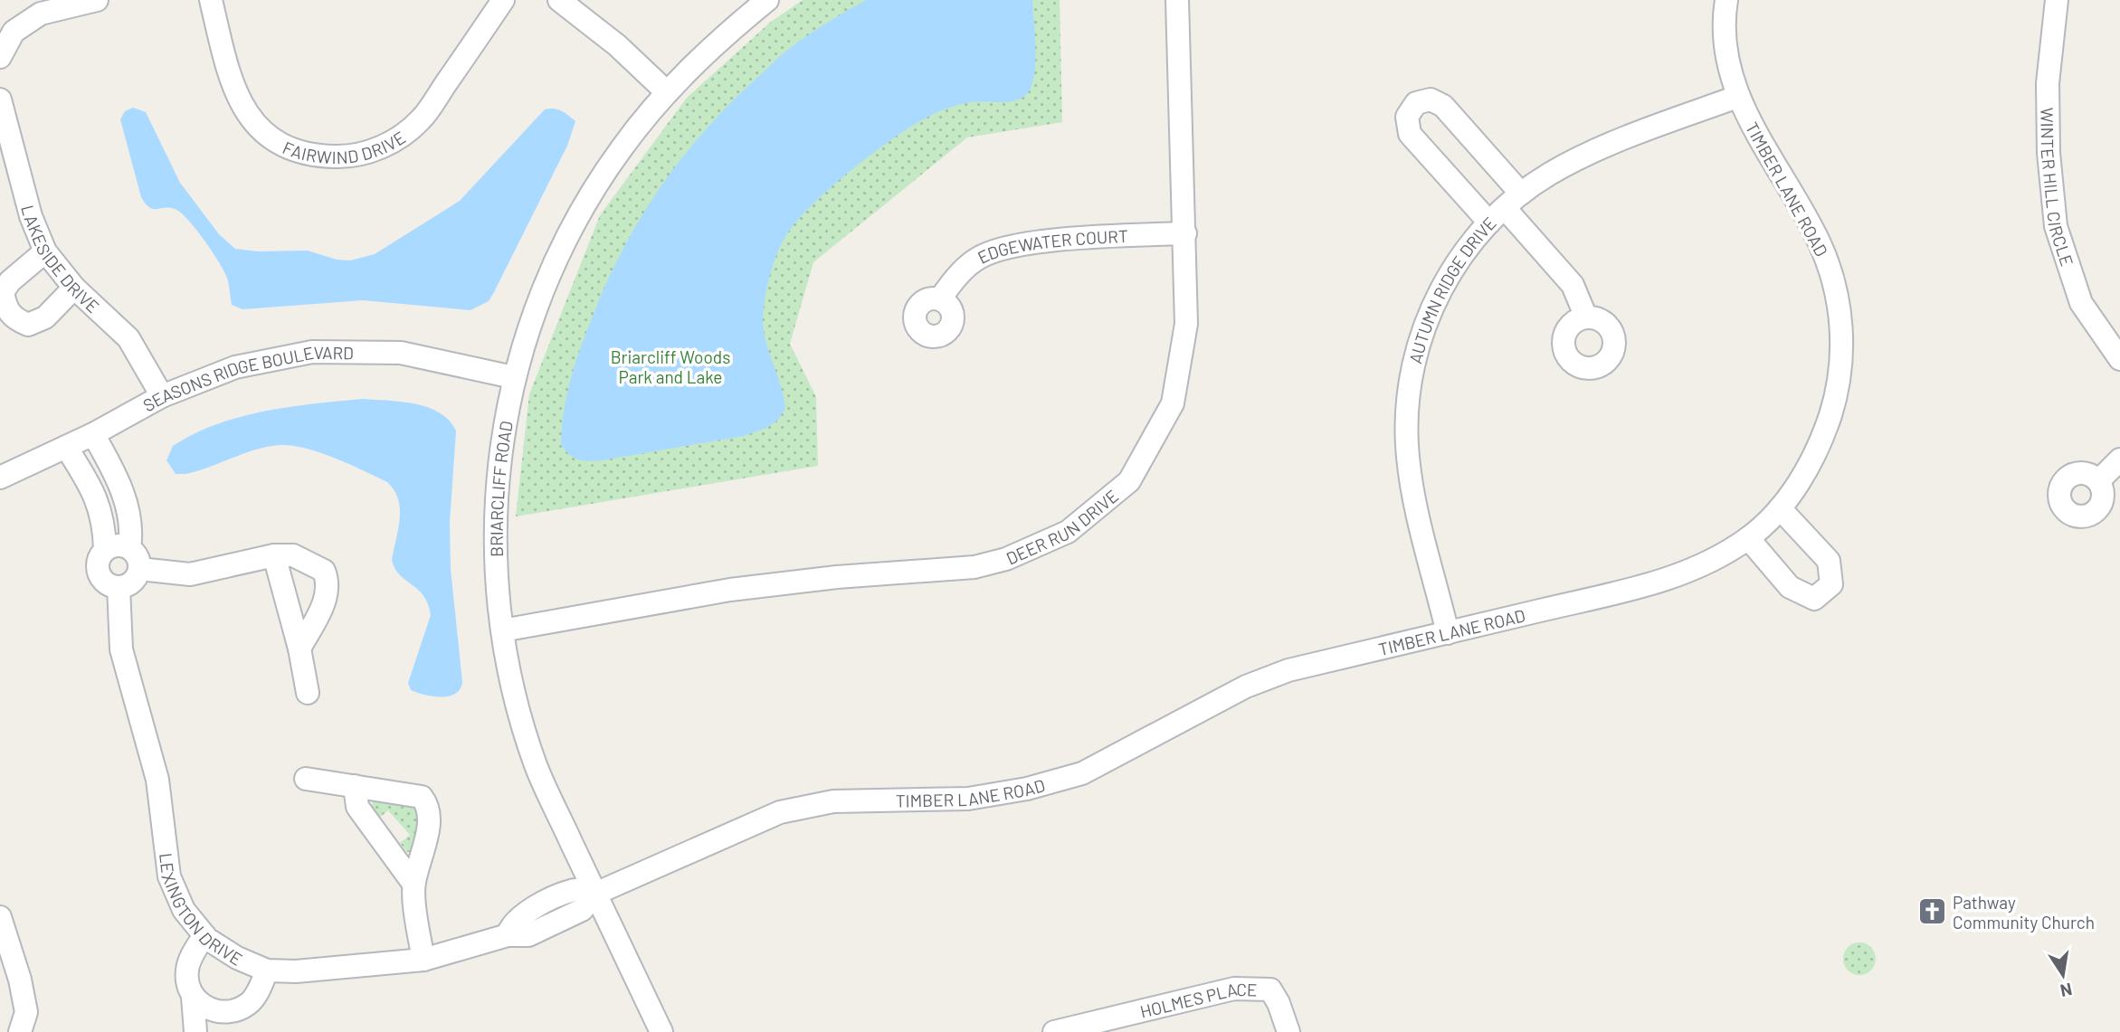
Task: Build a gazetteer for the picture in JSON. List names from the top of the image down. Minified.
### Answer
{"streets":{"street":["FAIRWIND DRIVE","WINTER HILL CIRCLE","TIMBER LANE ROAD","EDGEWATER COURT","LAKESIDE DRIVE","AUTUMN RIDGE DRIVE","SEASONS RIDGE BOULEVARD","BRIARCLIFF ROAD","DEER RUN DRIVE","LEXINGTON DRIVE","HOLMES PLACE"]},"crossings":[["TIMBER LANE ROAD","AUTUMN RIDGE DRIVE"],["TIMBER LANE ROAD","BRIARCLIFF ROAD"],["TIMBER LANE ROAD","LEXINGTON DRIVE"],["EDGEWATER COURT","DEER RUN DRIVE"],["LAKESIDE DRIVE","SEASONS RIDGE BOULEVARD"],["SEASONS RIDGE BOULEVARD","BRIARCLIFF ROAD"],["BRIARCLIFF ROAD","DEER RUN DRIVE"],["BRIARCLIFF ROAD","LEXINGTON DRIVE"]],"parks":["Briarcliff Woods Park and Lake"],"places":{"church":["Pathway Community Church"]},"north":"bottom"}
